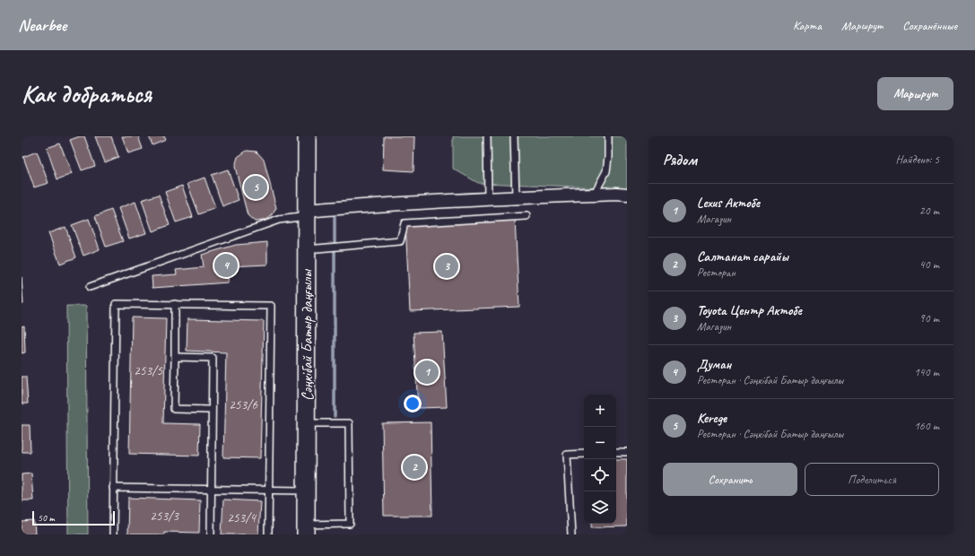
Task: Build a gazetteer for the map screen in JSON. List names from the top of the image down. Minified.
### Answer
{"streets":{"main road":["Сәңкібай Батыр даңғылы"]},"house_numbers":["253/5","253/6","253/3","253/4"],"scale_bar":"50 m","page":{"header":"Nearbee","nav":["Карта","Маршрут","Сохранённые"],"buttons":["Маршрут",["Сохранить","Поделиться"]],"title":"Как добраться","heading":["Рядом","Найдено: 5"],"pins":["5","4","3","1","2"],"list":[{"mark":"1","name":"Lexus Актобе","note":"Магазин","value":"20 m"},{"mark":"2","name":"Салтанат сарайы","note":"Ресторан","value":"40 m"},{"mark":"3","name":"Toyota Центр Актобе","note":"Магазин","value":"90 m"},{"mark":"4","name":"Думан","note":"Ресторан · Сәңкібай Батыр даңғылы","value":"140 m"},{"mark":"5","name":"Kerege","note":"Ресторан · Сәңкібай Батыр даңғылы","value":"160 m"}],"map_buttons":["+","−"],"scale":"50 m"}}
